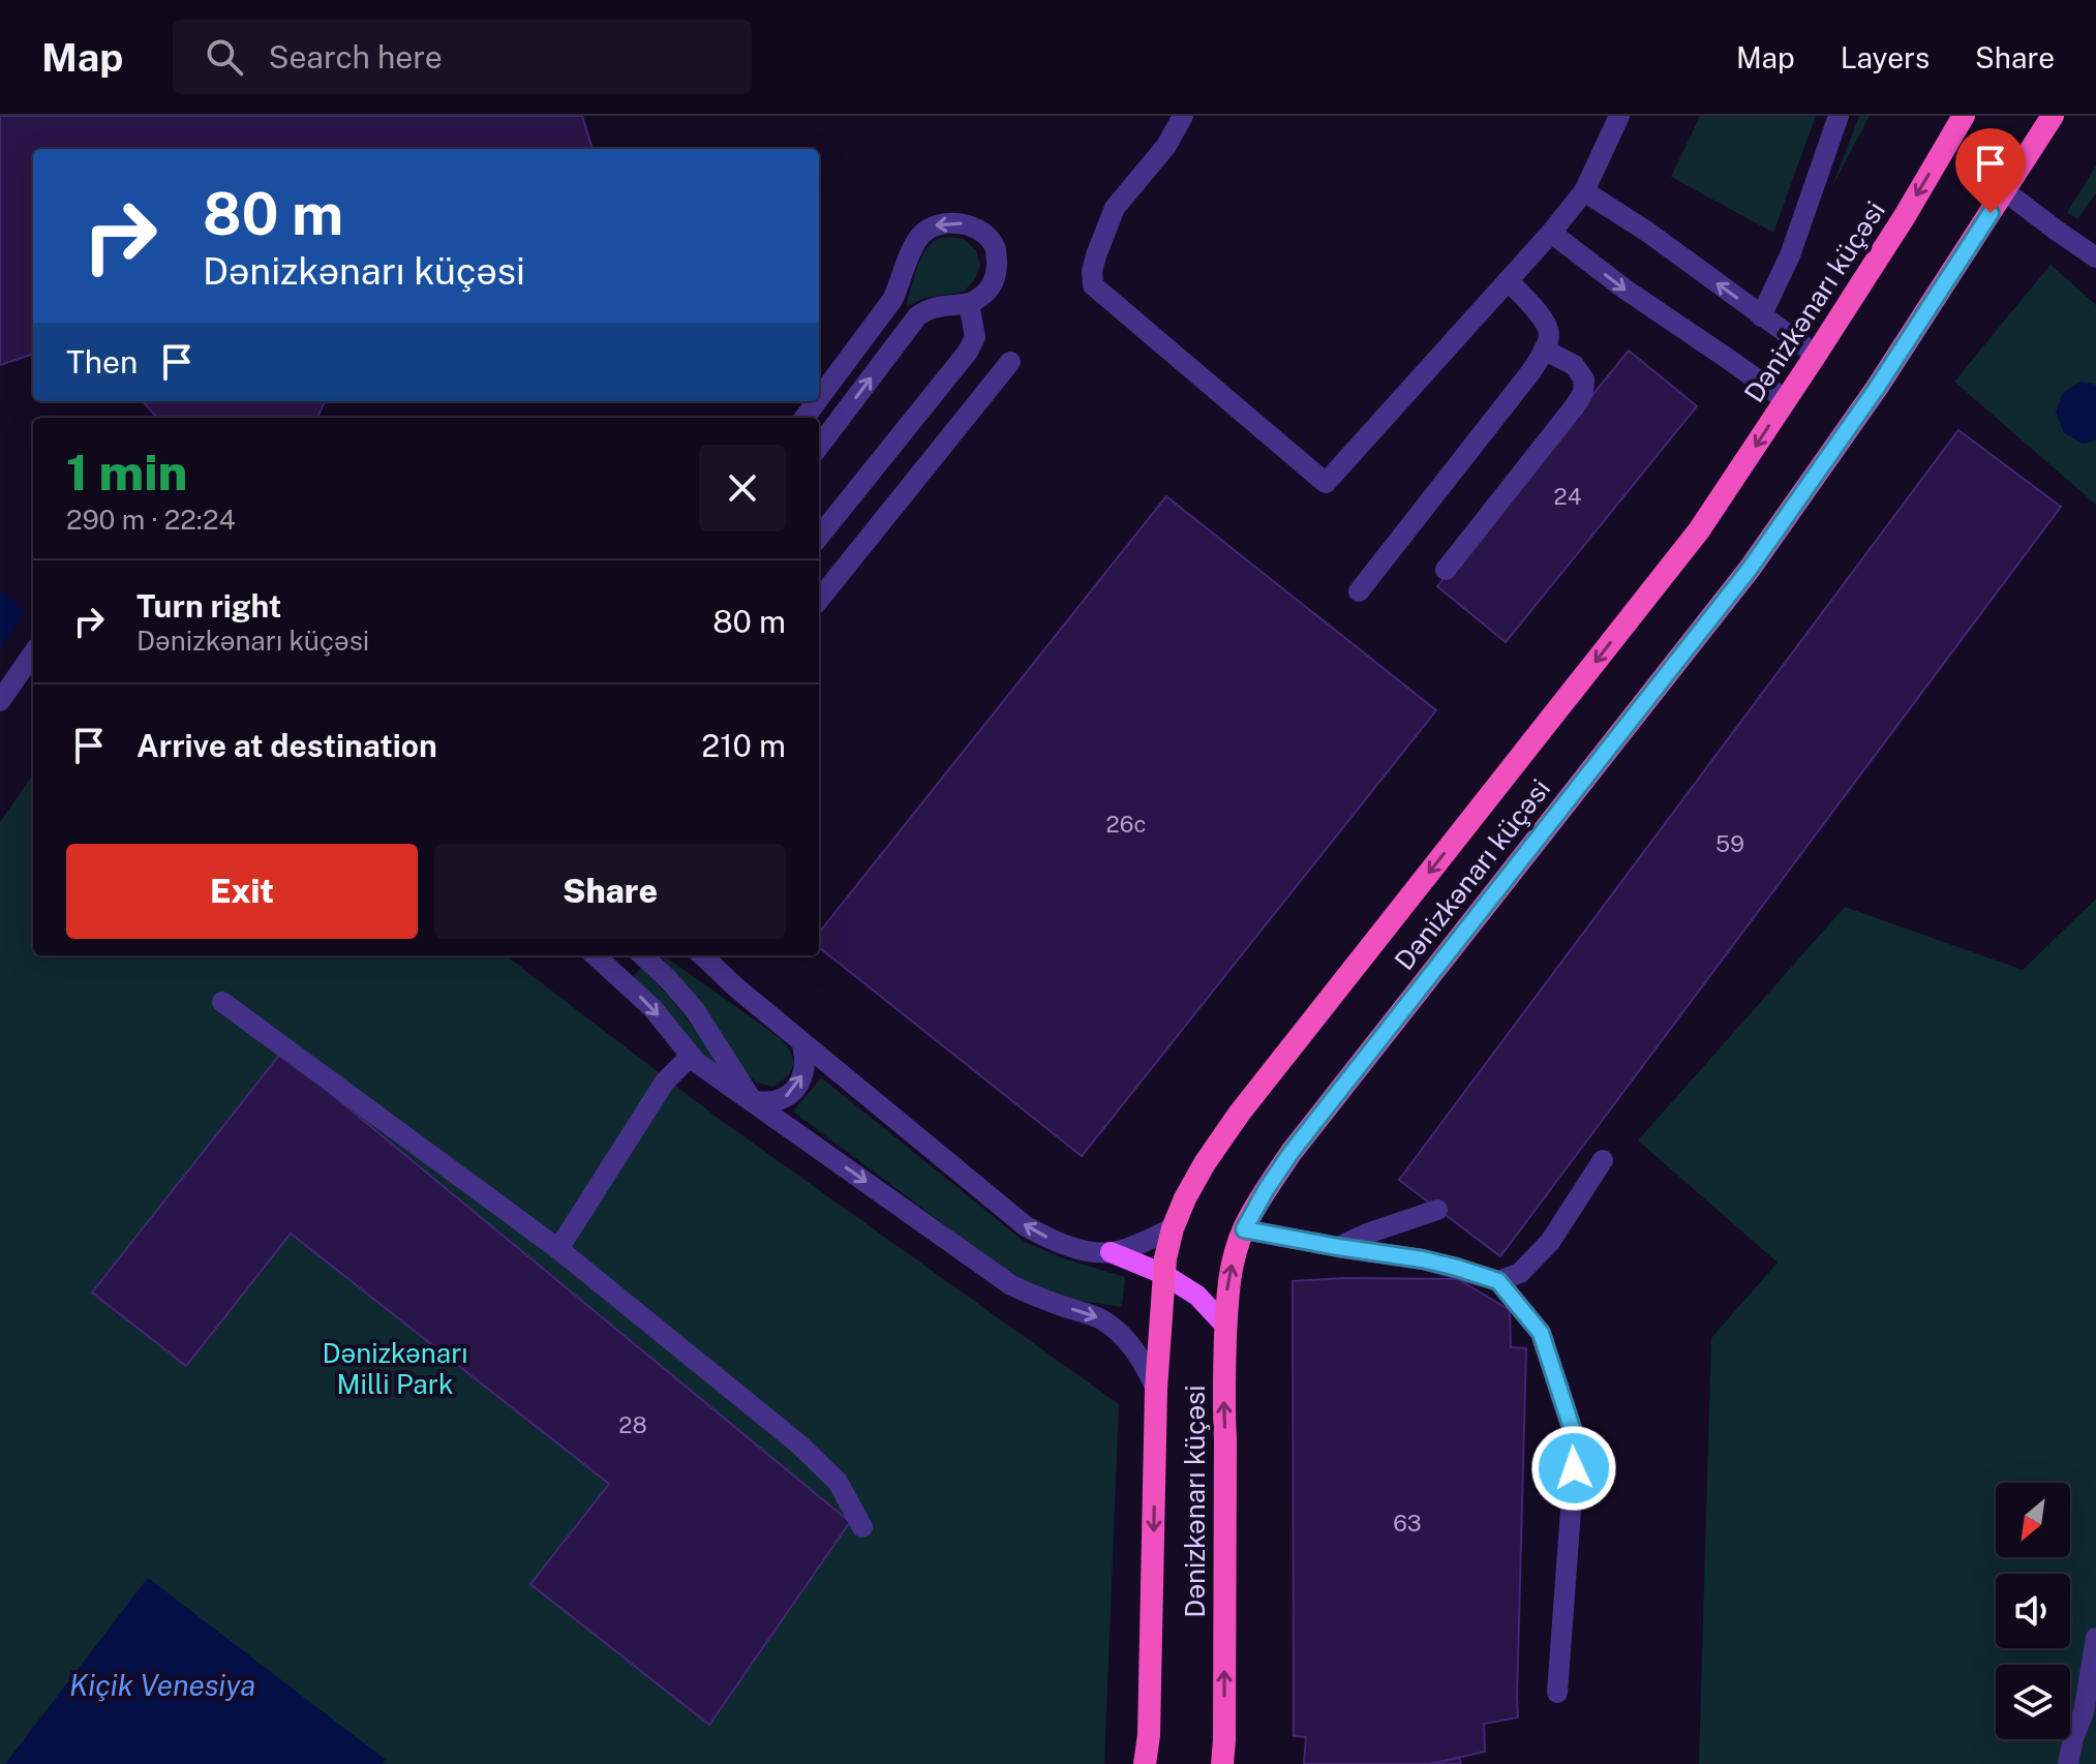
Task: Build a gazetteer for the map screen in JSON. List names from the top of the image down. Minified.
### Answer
{"streets":{"highway":["Dənizkənarı küçəsi"]},"water":["Kiçik Venesiya"],"parks":["Dənizkənarı Milli Park"],"house_numbers":["24","26c","59","28","63"],"north":"bottom left","page":{"header":"Map","search":"Search here","nav":["Map","Layers","Share"],"turn":["80 m","Dənizkənarı küçəsi"],"then":"Then","heading":["1 min","290 m · 22:24"],"list":[{"name":"Turn right","note":"Dənizkənarı küçəsi","value":"80 m"},{"name":"Arrive at destination","value":"210 m"}],"buttons":["Exit","Share"]}}
